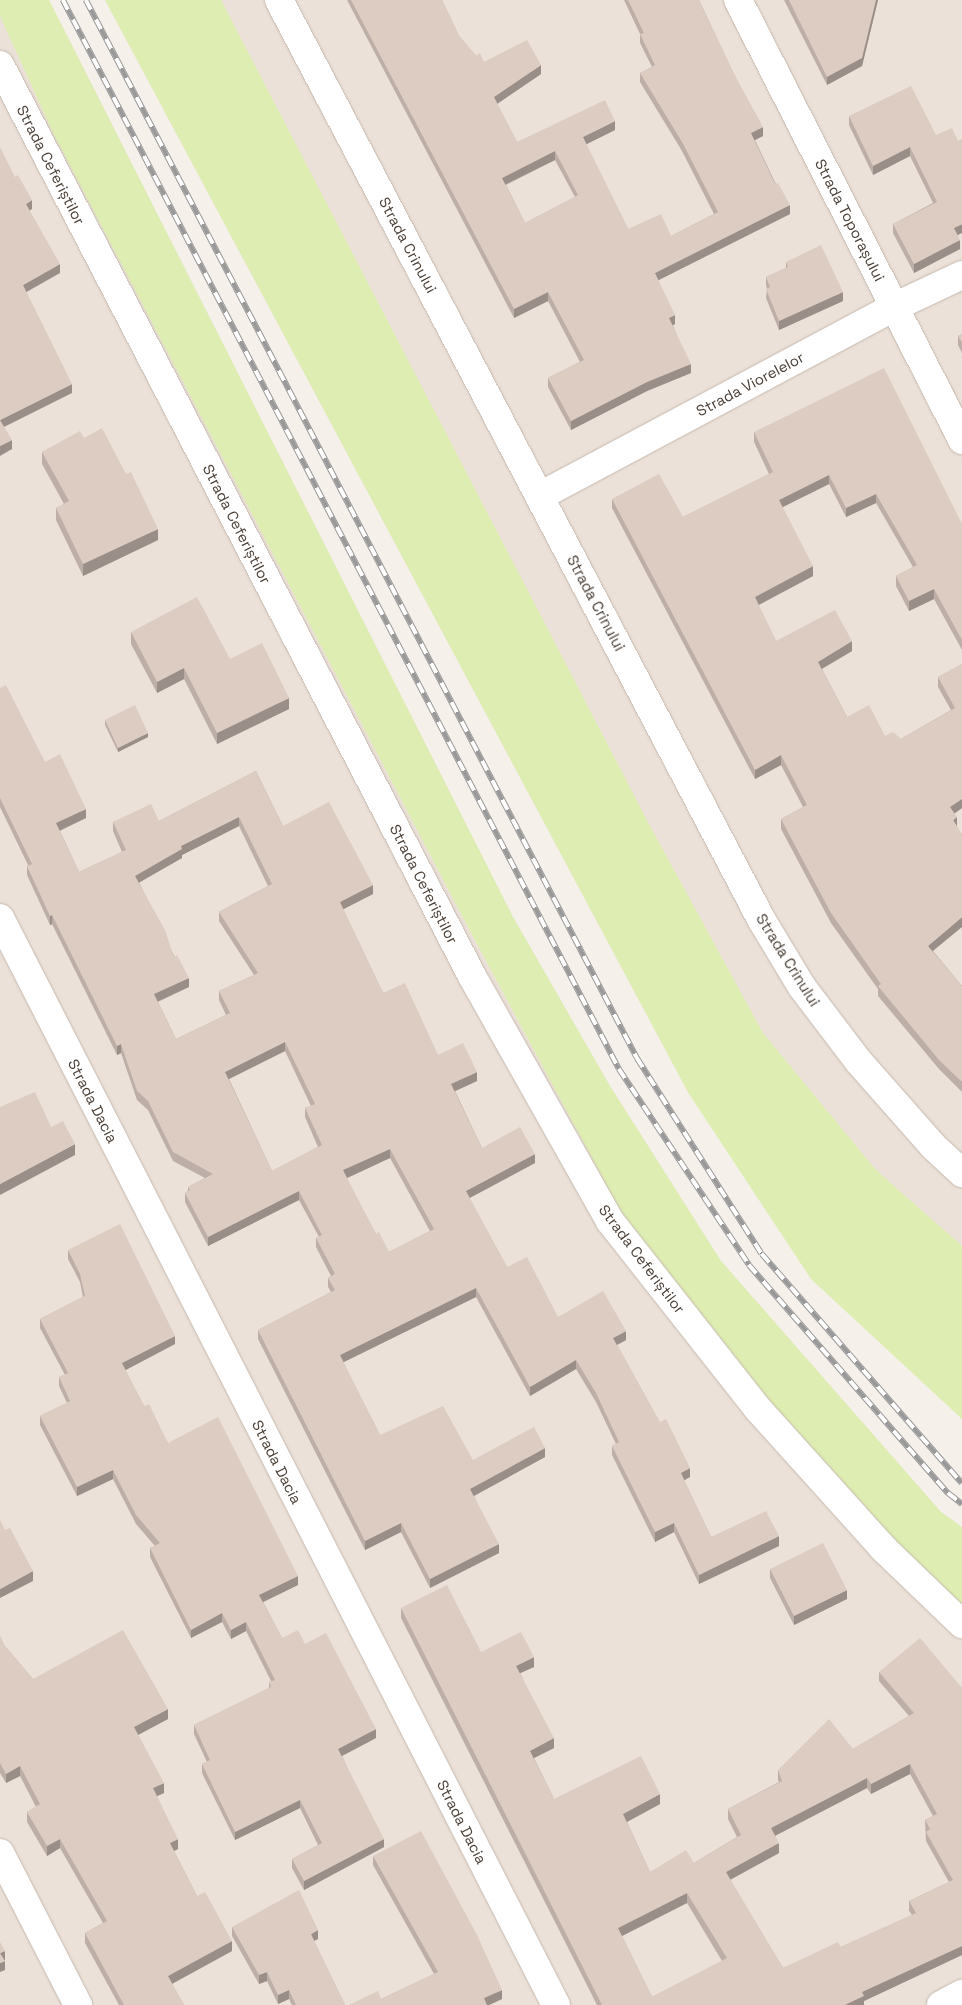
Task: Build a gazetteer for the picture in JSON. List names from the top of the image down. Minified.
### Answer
{"streets":{"street":["Strada Ceferiștilor","Strada Toporașului","Strada Crinului","Strada Viorelelor","Strada Dacia"]},"crossings":[["Strada Toporașului","Strada Viorelelor"],["Strada Crinului","Strada Viorelelor"]]}
